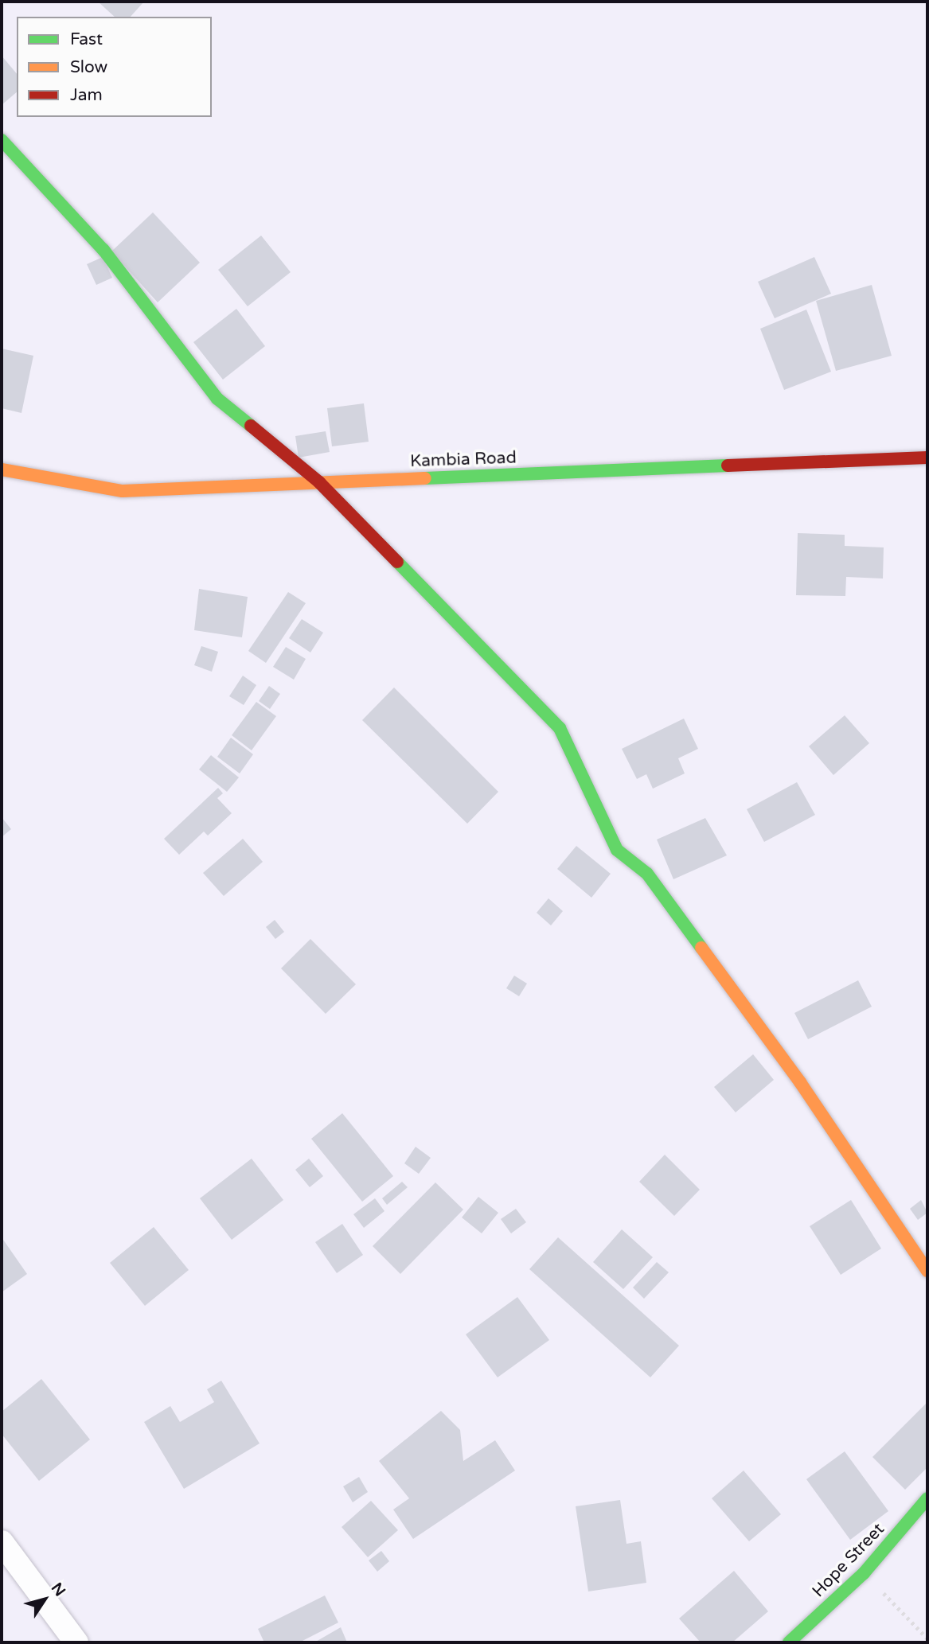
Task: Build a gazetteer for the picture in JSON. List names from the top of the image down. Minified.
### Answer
{"streets":{"street":["Kambia Road","Hope Street"]},"legend":["Fast","Slow","Jam"],"north":"top right"}
